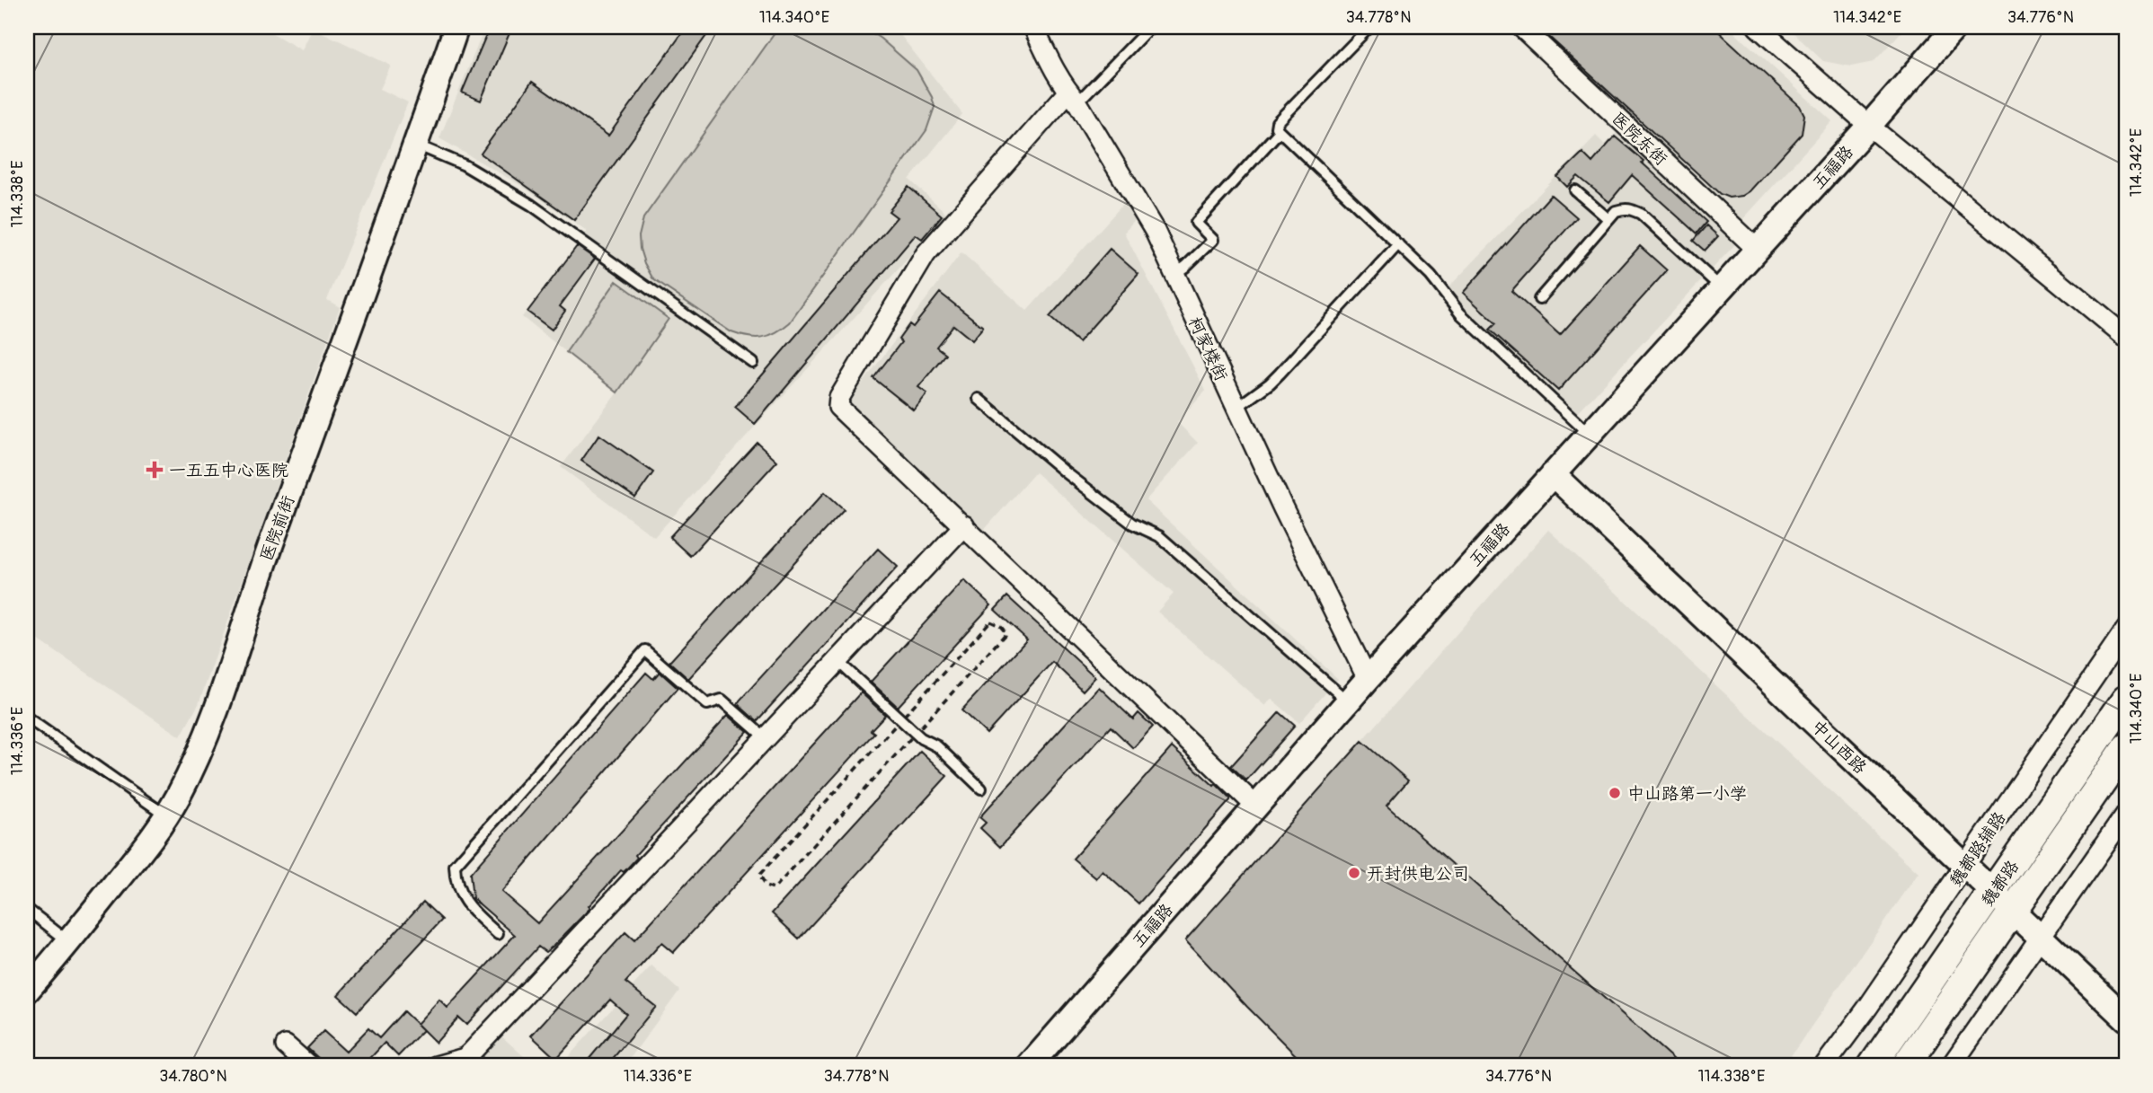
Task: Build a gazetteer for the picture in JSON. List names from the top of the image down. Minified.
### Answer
{"streets":{"main road":["魏都路"],"street":["医院东街","五福路","柯家楼街","医院前街","中山西路","魏都路辅路"]},"crossings":[["医院东街","五福路"],["五福路","柯家楼街"],["五福路","中山西路"],["中山西路","魏都路辅路"],["中山西路","魏都路"]],"places":{"health":["一五五中心医院"],"other":["中山路第一小学","开封供电公司"]},"coordinates":["114.340°E","34.778°N","114.342°E","34.776°N","114.338°E","114.336°E","34.780°N"]}
